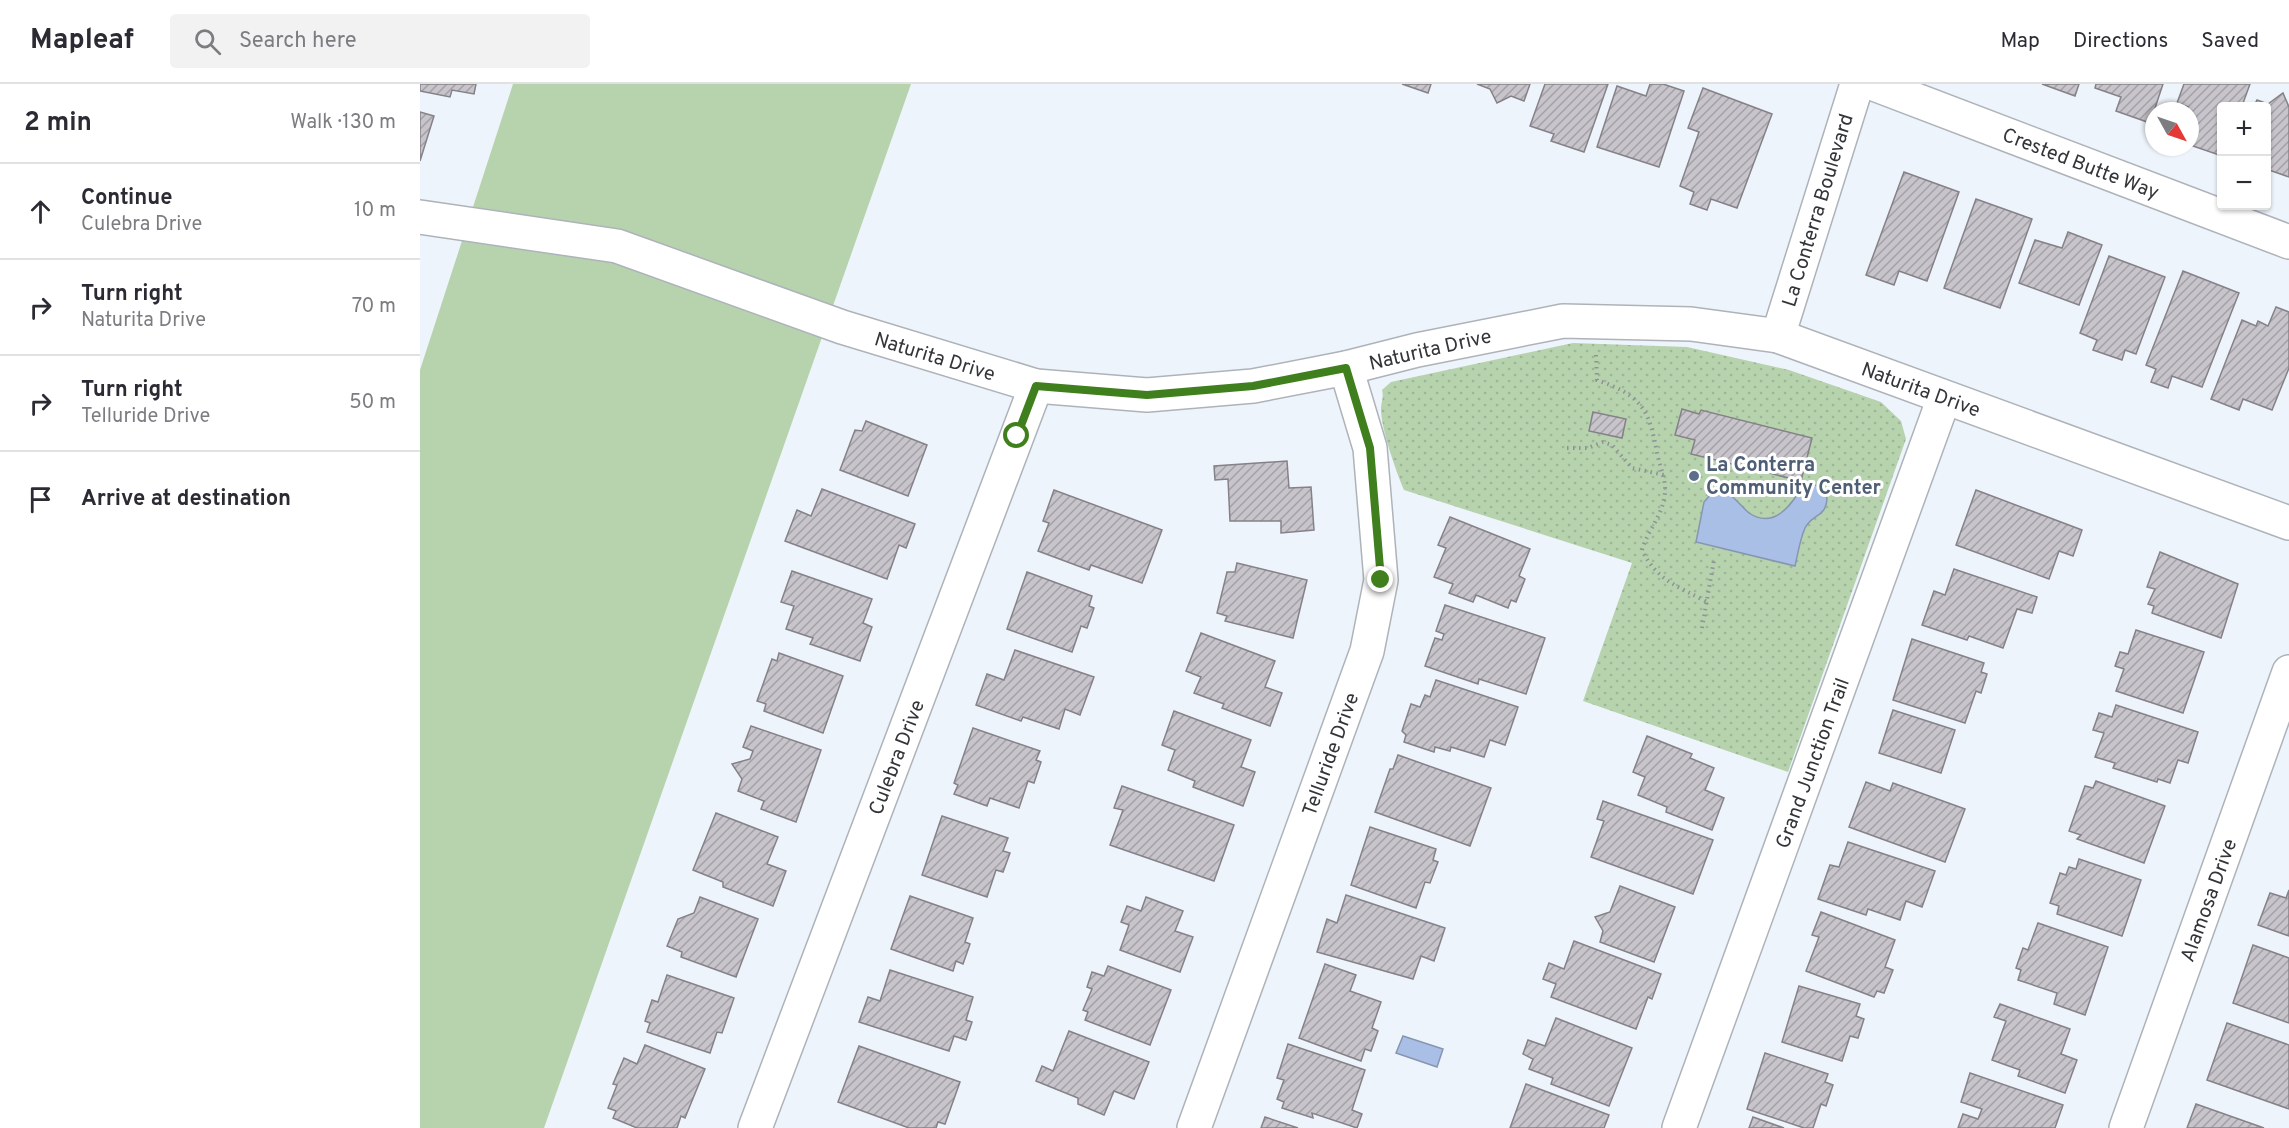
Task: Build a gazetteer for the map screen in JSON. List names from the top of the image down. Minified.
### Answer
{"streets":{"street":["Crested Butte Way","La Conterra Boulevard","Naturita Drive","Telluride Drive","Culebra Drive","Grand Junction Trail","Alamosa Drive"]},"crossings":[["La Conterra Boulevard","Naturita Drive"],["Naturita Drive","Telluride Drive"],["Naturita Drive","Culebra Drive"],["Naturita Drive","Grand Junction Trail"]],"places":["La Conterra Community Center"],"north":"bottom right","page":{"header":"Mapleaf","search":"Search here","nav":["Map","Directions","Saved"],"heading":["2 min","Walk · 130 m"],"map_buttons":["+","−"],"list":[["Continue","Culebra Drive","10 m"],["Turn right","Naturita Drive","70 m"],["Turn right","Telluride Drive","50 m"],"Arrive at destination"]}}
